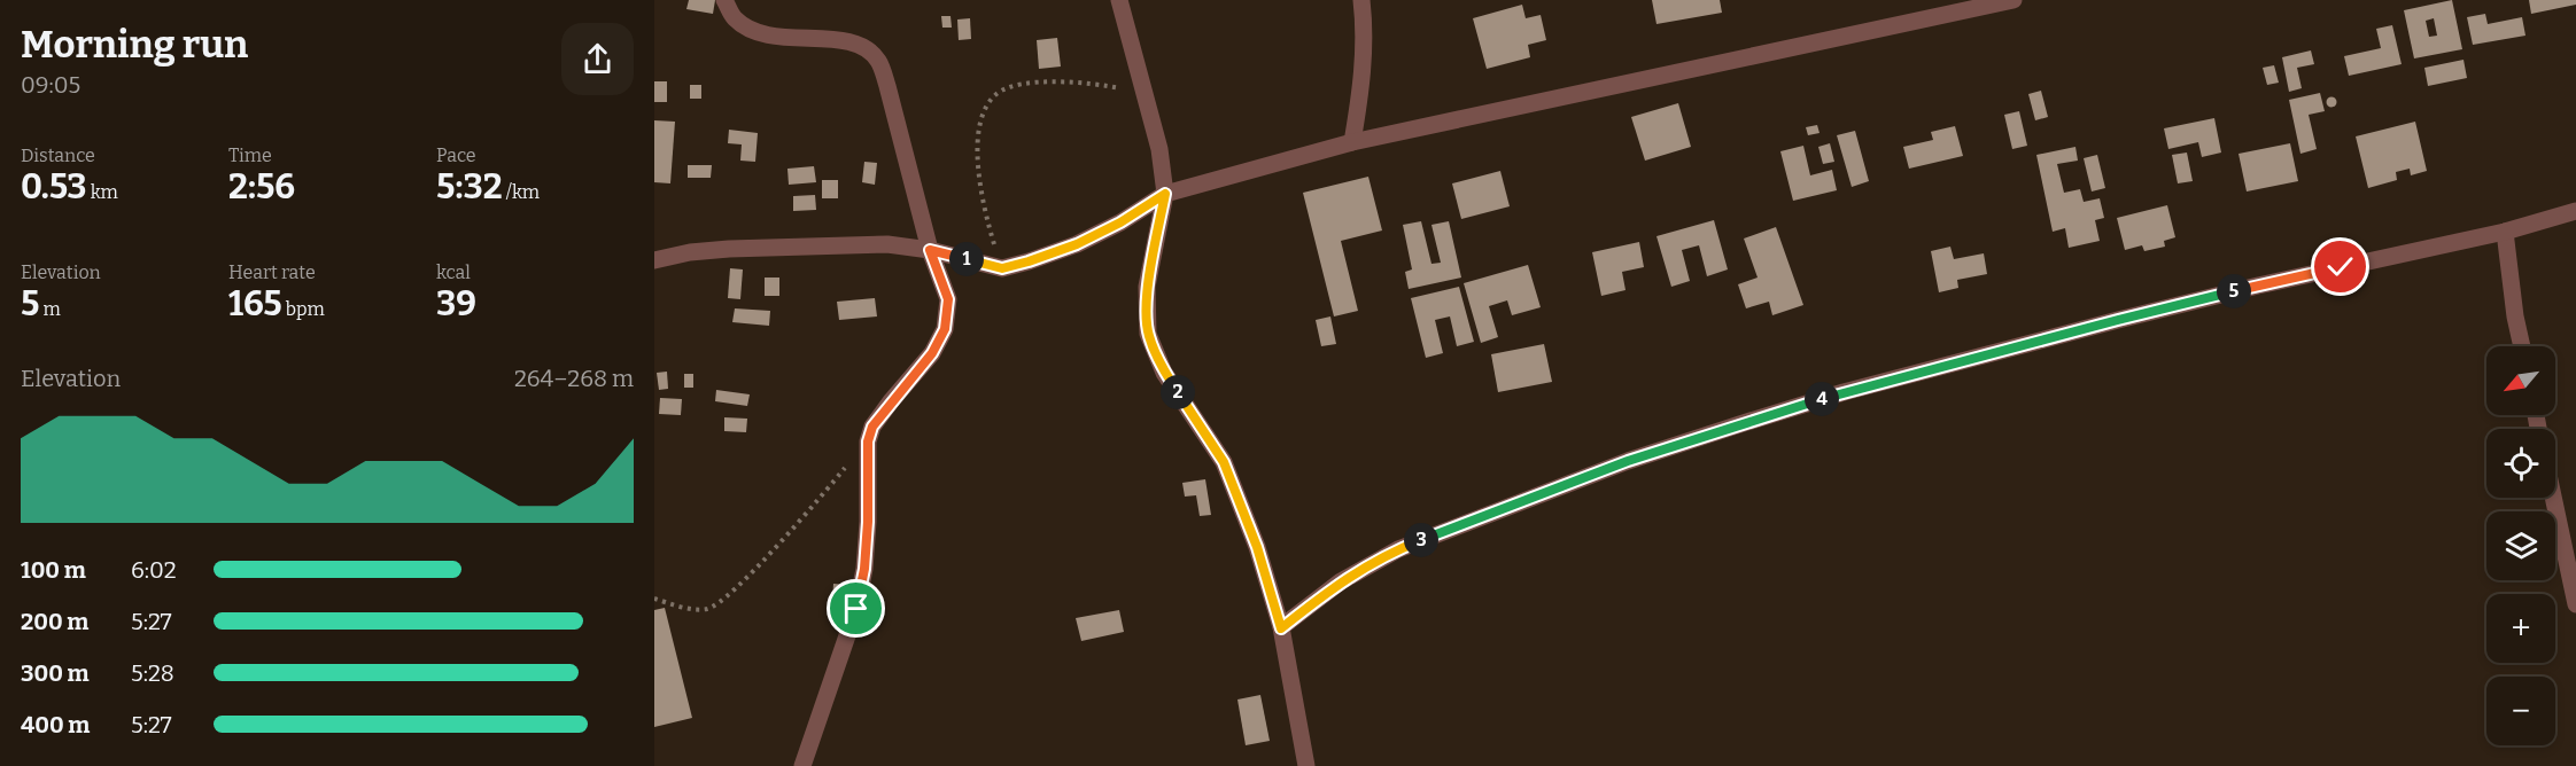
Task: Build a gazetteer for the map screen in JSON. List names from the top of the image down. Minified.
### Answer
{"north":"bottom left","page":{"heading":["Morning run","09:05"],"stats":[["Distance","0.53 km"],["Time","2:56"],["Pace","5:32 /km"],["Elevation","5 m"],["Heart rate","165 bpm"],["kcal","39"]],"pins":["1","5","2","4","3"],"map_buttons":["+","−"],"chart":["Elevation","264–268 m"],"list":[{"name":"100 m","note":"6:02"},{"name":"200 m","note":"5:27"},{"name":"300 m","note":"5:28"},{"name":"400 m","note":"5:27"}]}}
